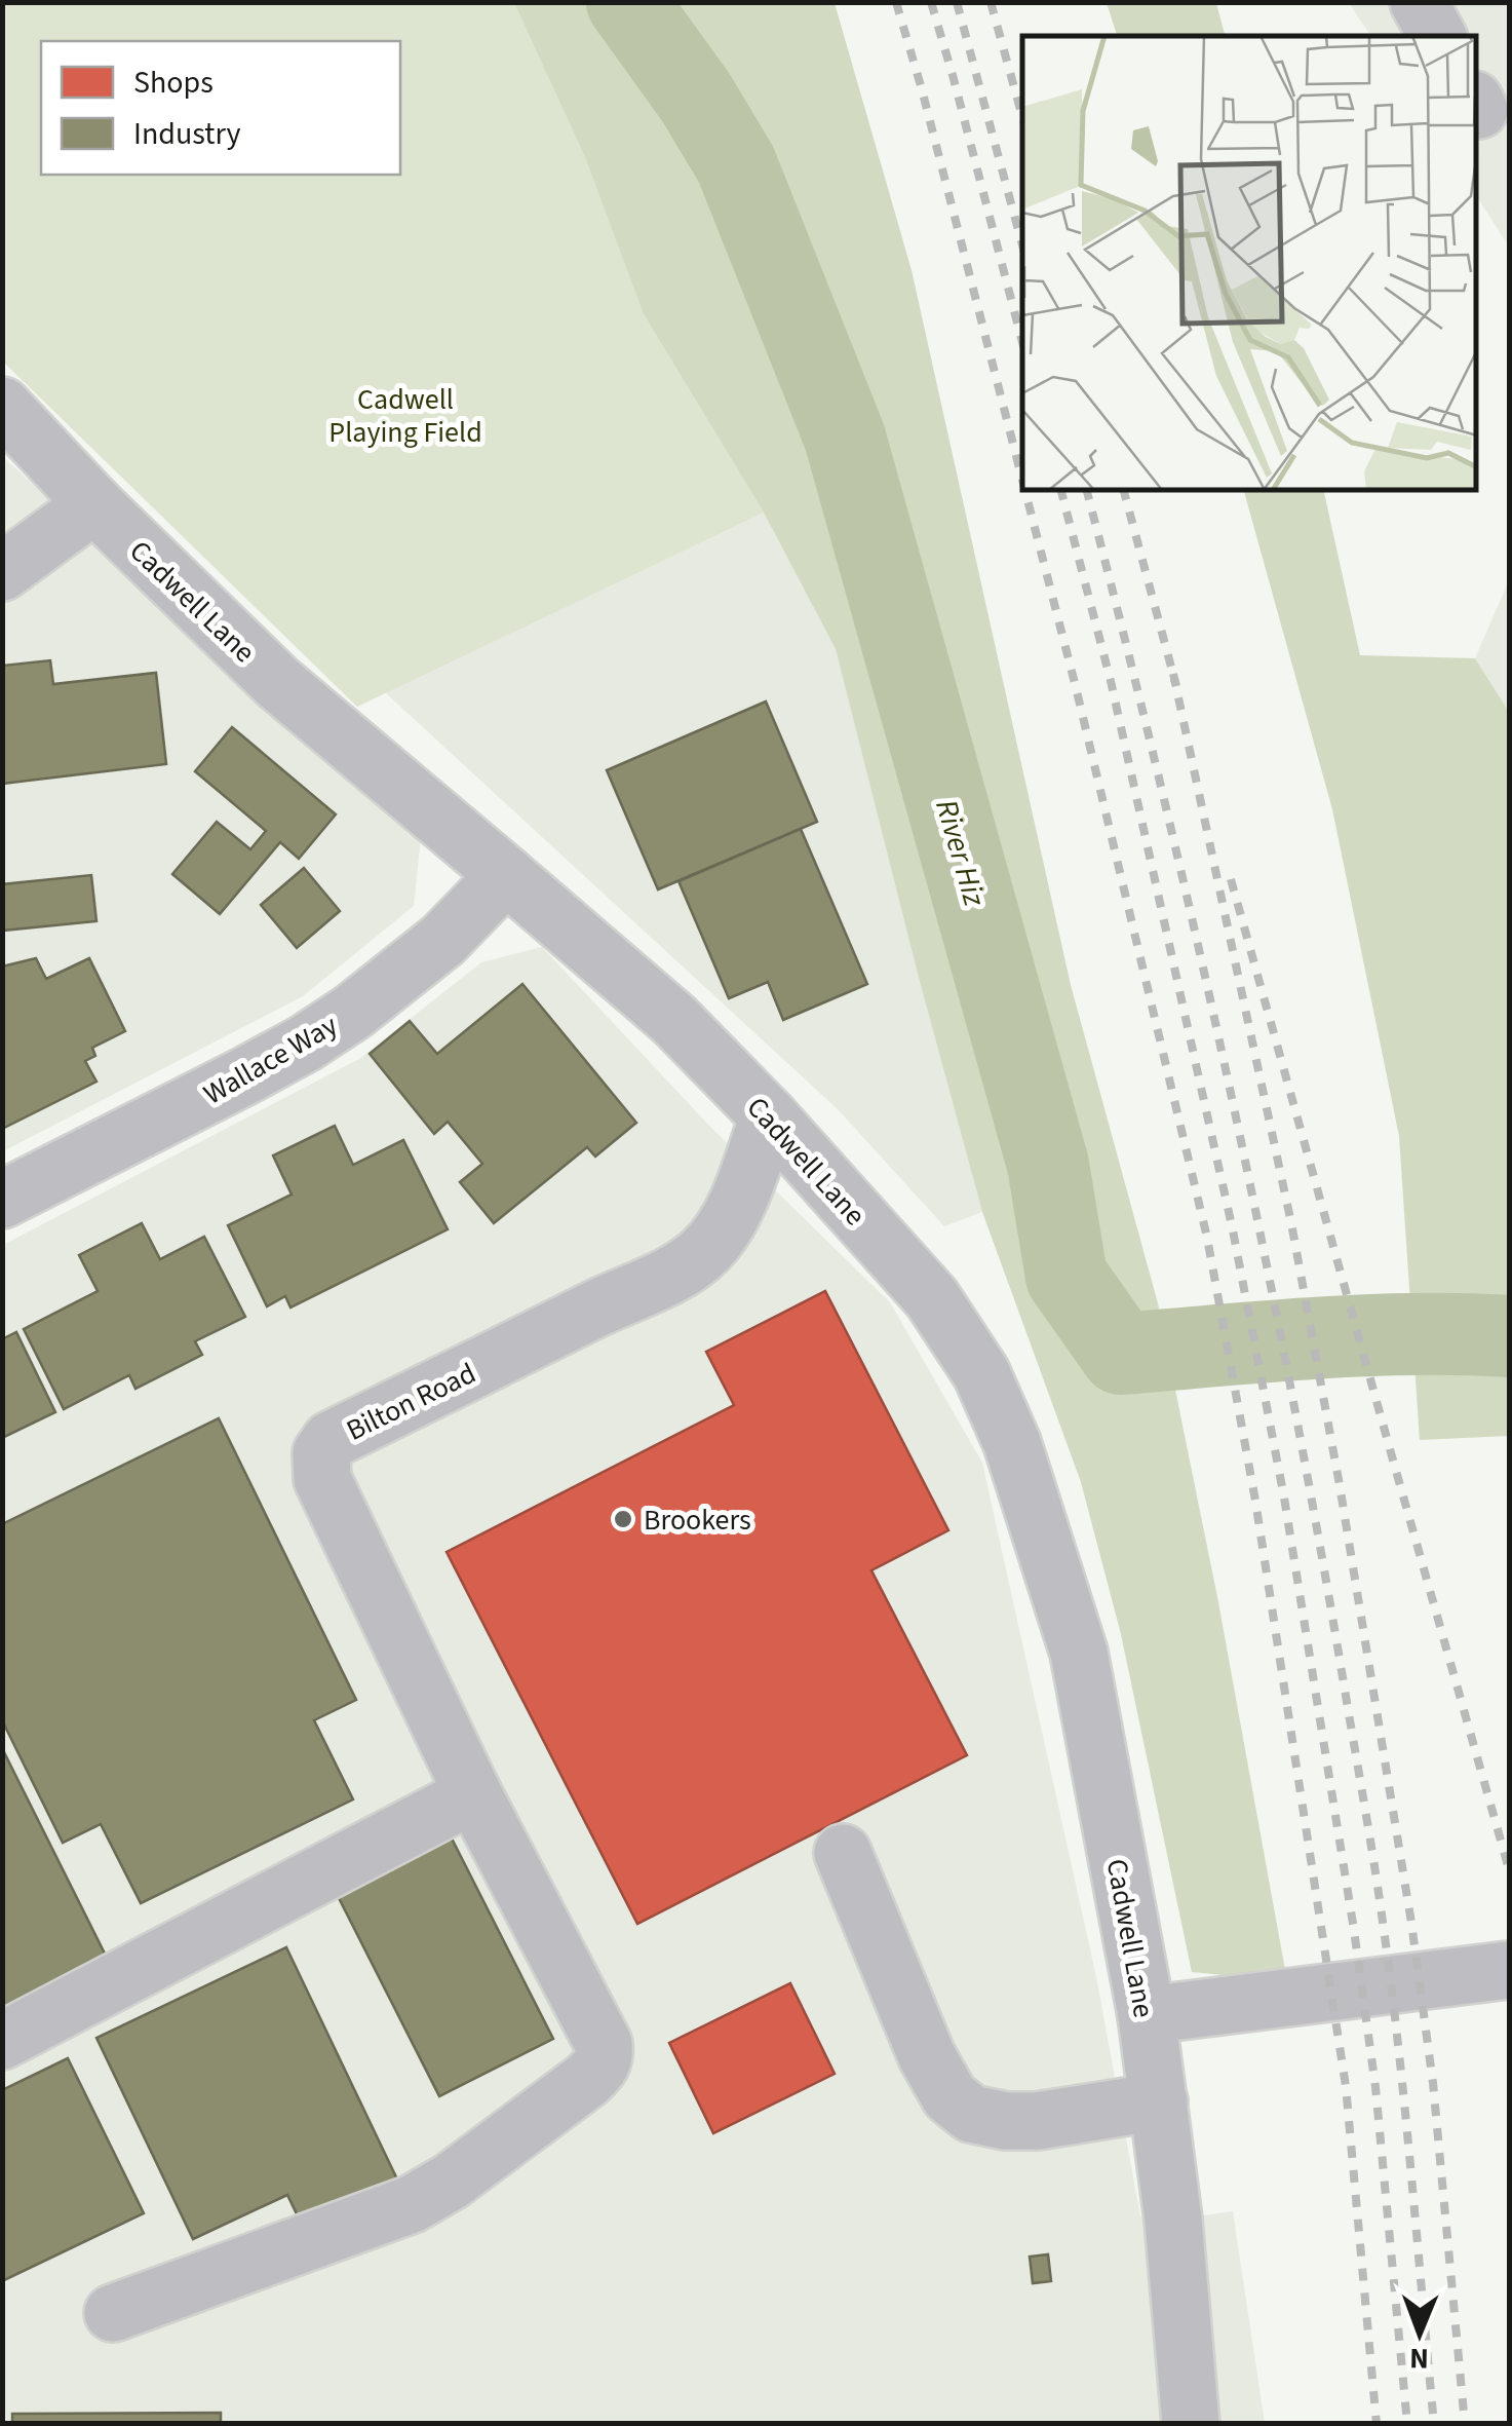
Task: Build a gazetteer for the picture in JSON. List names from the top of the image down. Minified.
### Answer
{"streets":{"street":["Cadwell Lane","Wallace Way","Bilton Road"]},"crossings":[["Cadwell Lane","Wallace Way"],["Cadwell Lane","Bilton Road"]],"water":["River Hiz"],"parks":["Cadwell Playing Field"],"places":["Brookers"],"legend":["Shops","Industry"],"north":"bottom"}
